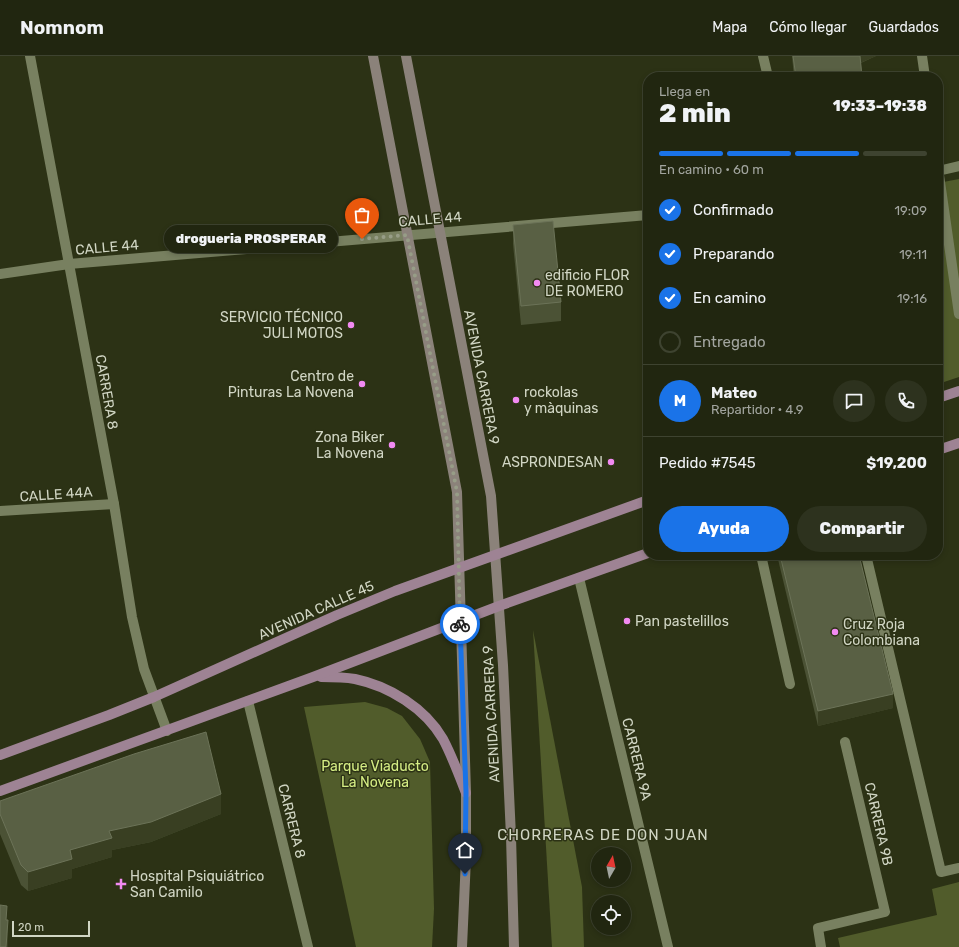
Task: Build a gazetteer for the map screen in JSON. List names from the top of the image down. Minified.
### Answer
{"streets":{"main road":["AVENIDA CARRERA 9","AVENIDA CALLE 45"],"street":["CALLE 44","CARRERA 8","CALLE 44A","CARRERA 9A","CARRERA 9B"]},"crossings":[["CALLE 44","AVENIDA CARRERA 9"],["CALLE 44","CARRERA 8"],["AVENIDA CARRERA 9","AVENIDA CALLE 45"],["CARRERA 8","CALLE 44A"],["CARRERA 8","AVENIDA CALLE 45"]],"districts":["CHORRERAS DE DON JUAN"],"parks":["Parque Viaducto La Novena"],"places":{"other":["drogueria PROSPERAR","edificio FLOR DE ROMERO","SERVICIO TÉCNICO JULI MOTOS","Centro de Pinturas La Novena","rockolas y màquinas","Zona Biker La Novena","ASPRONDESAN","Pan pastelillos","Cruz Roja Colombiana"],"health":["Hospital Psiquiátrico San Camilo"]},"scale_bar":"20 m","north":"top","page":{"header":"Nomnom","nav":["Mapa","Cómo llegar","Guardados"],"heading":["2 min","Llega en","19:33–19:38"],"panel":["Mateo","Repartidor · 4.9","Pedido #7545","$19,200"],"bar":"En camino · 60 m","list":[["Confirmado","19:09"],["Preparando","19:11"],["En camino","19:16"],"Entregado"],"bubble":"drogueria PROSPERAR","round":"M","buttons":["Ayuda","Compartir"],"scale":"20 m"}}
